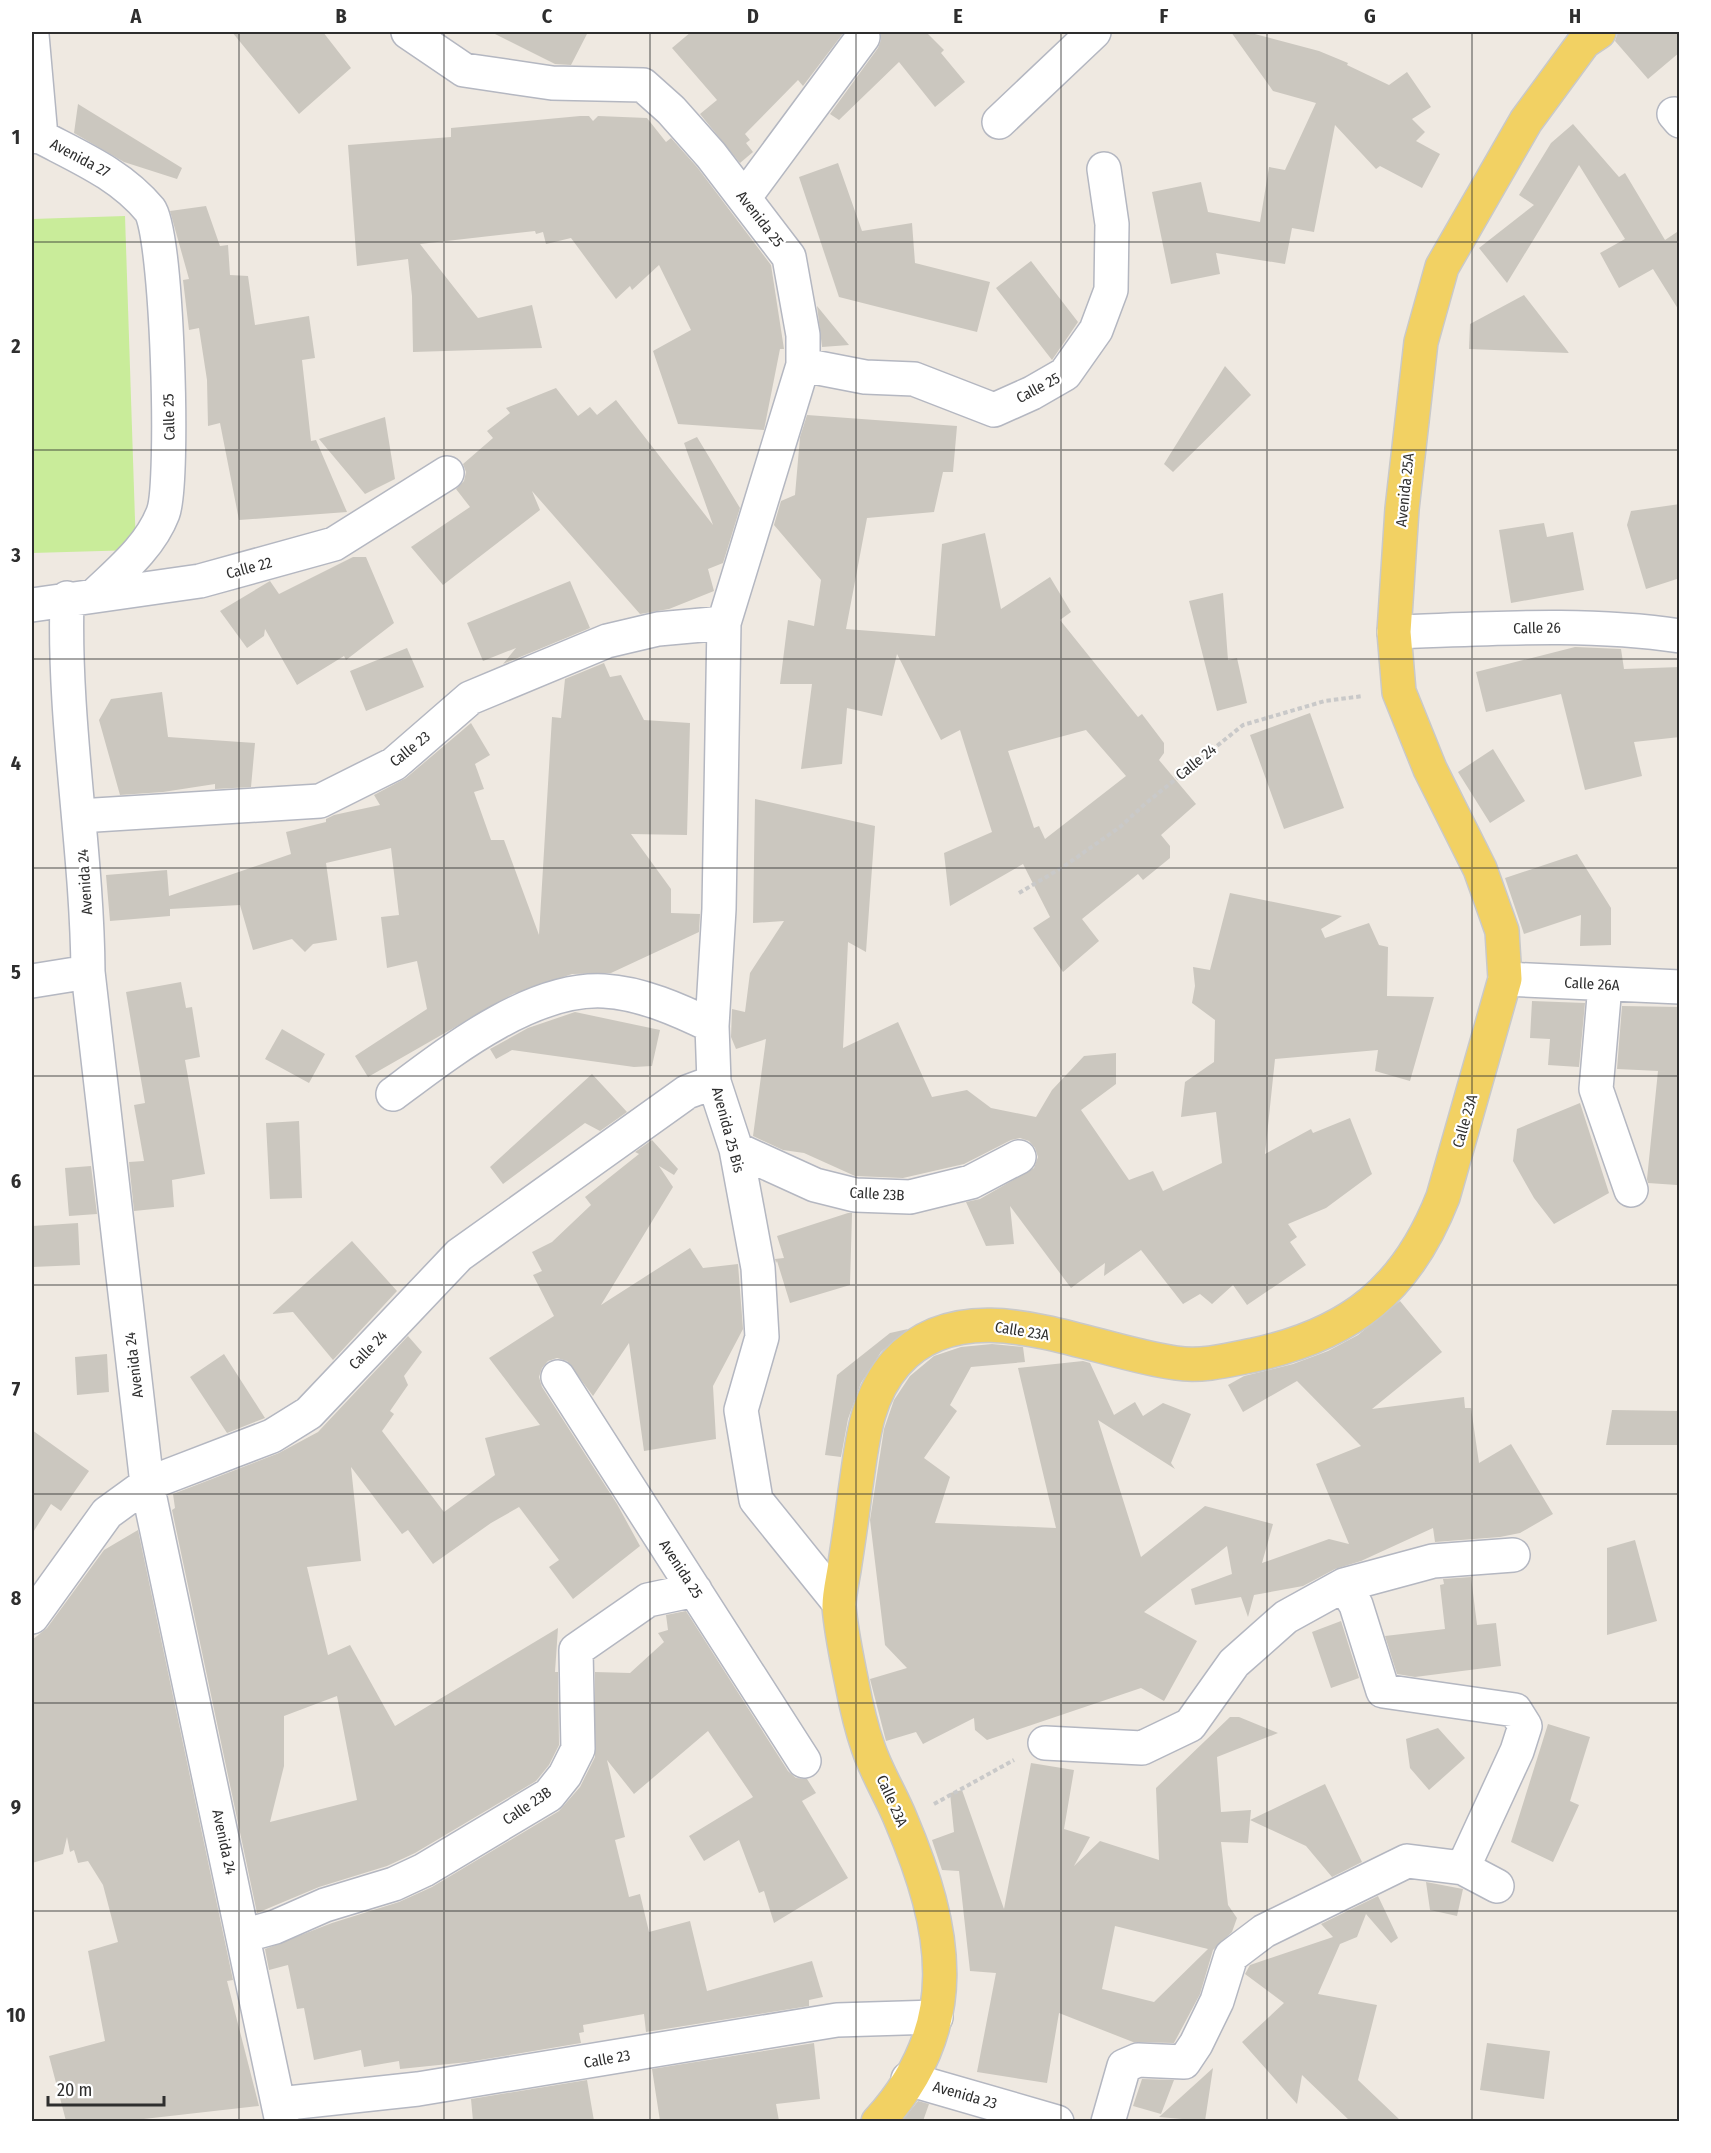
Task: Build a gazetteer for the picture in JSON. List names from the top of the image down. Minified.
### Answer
{"streets":{"main road":["Avenida 25A","Calle 23A"],"street":["Avenida 27","Avenida 25","Calle 25","Calle 22","Calle 26","Calle 23","Calle 24","Avenida 24","Calle 26A","Avenida 25 Bis","Calle 23B","Avenida 23"]},"crossings":[["Avenida 27","Calle 25"],["Avenida 25","Calle 25"],["Avenida 25","Calle 23"],["Avenida 25","Avenida 25 Bis"],["Avenida 25","Calle 23B"],["Calle 25","Calle 22"],["Calle 25","Avenida 24"],["Avenida 25A","Calle 26"],["Avenida 25A","Calle 24"],["Avenida 25A","Calle 26A"],["Avenida 25A","Calle 23A"],["Calle 22","Avenida 24"],["Calle 23","Avenida 24"],["Calle 23","Calle 23A"],["Calle 23","Avenida 25 Bis"],["Calle 24","Avenida 24"],["Calle 24","Avenida 25 Bis"],["Avenida 24","Calle 23B"],["Calle 26A","Calle 23A"],["Calle 23A","Avenida 25 Bis"],["Calle 23A","Avenida 23"],["Avenida 25 Bis","Calle 23B"]],"scale_bar":"20 m","grid":{"columns":["A","B","C","D","E","F","G","H"],"rows":["1","2","3","4","5","6","7","8","9","10"]}}
